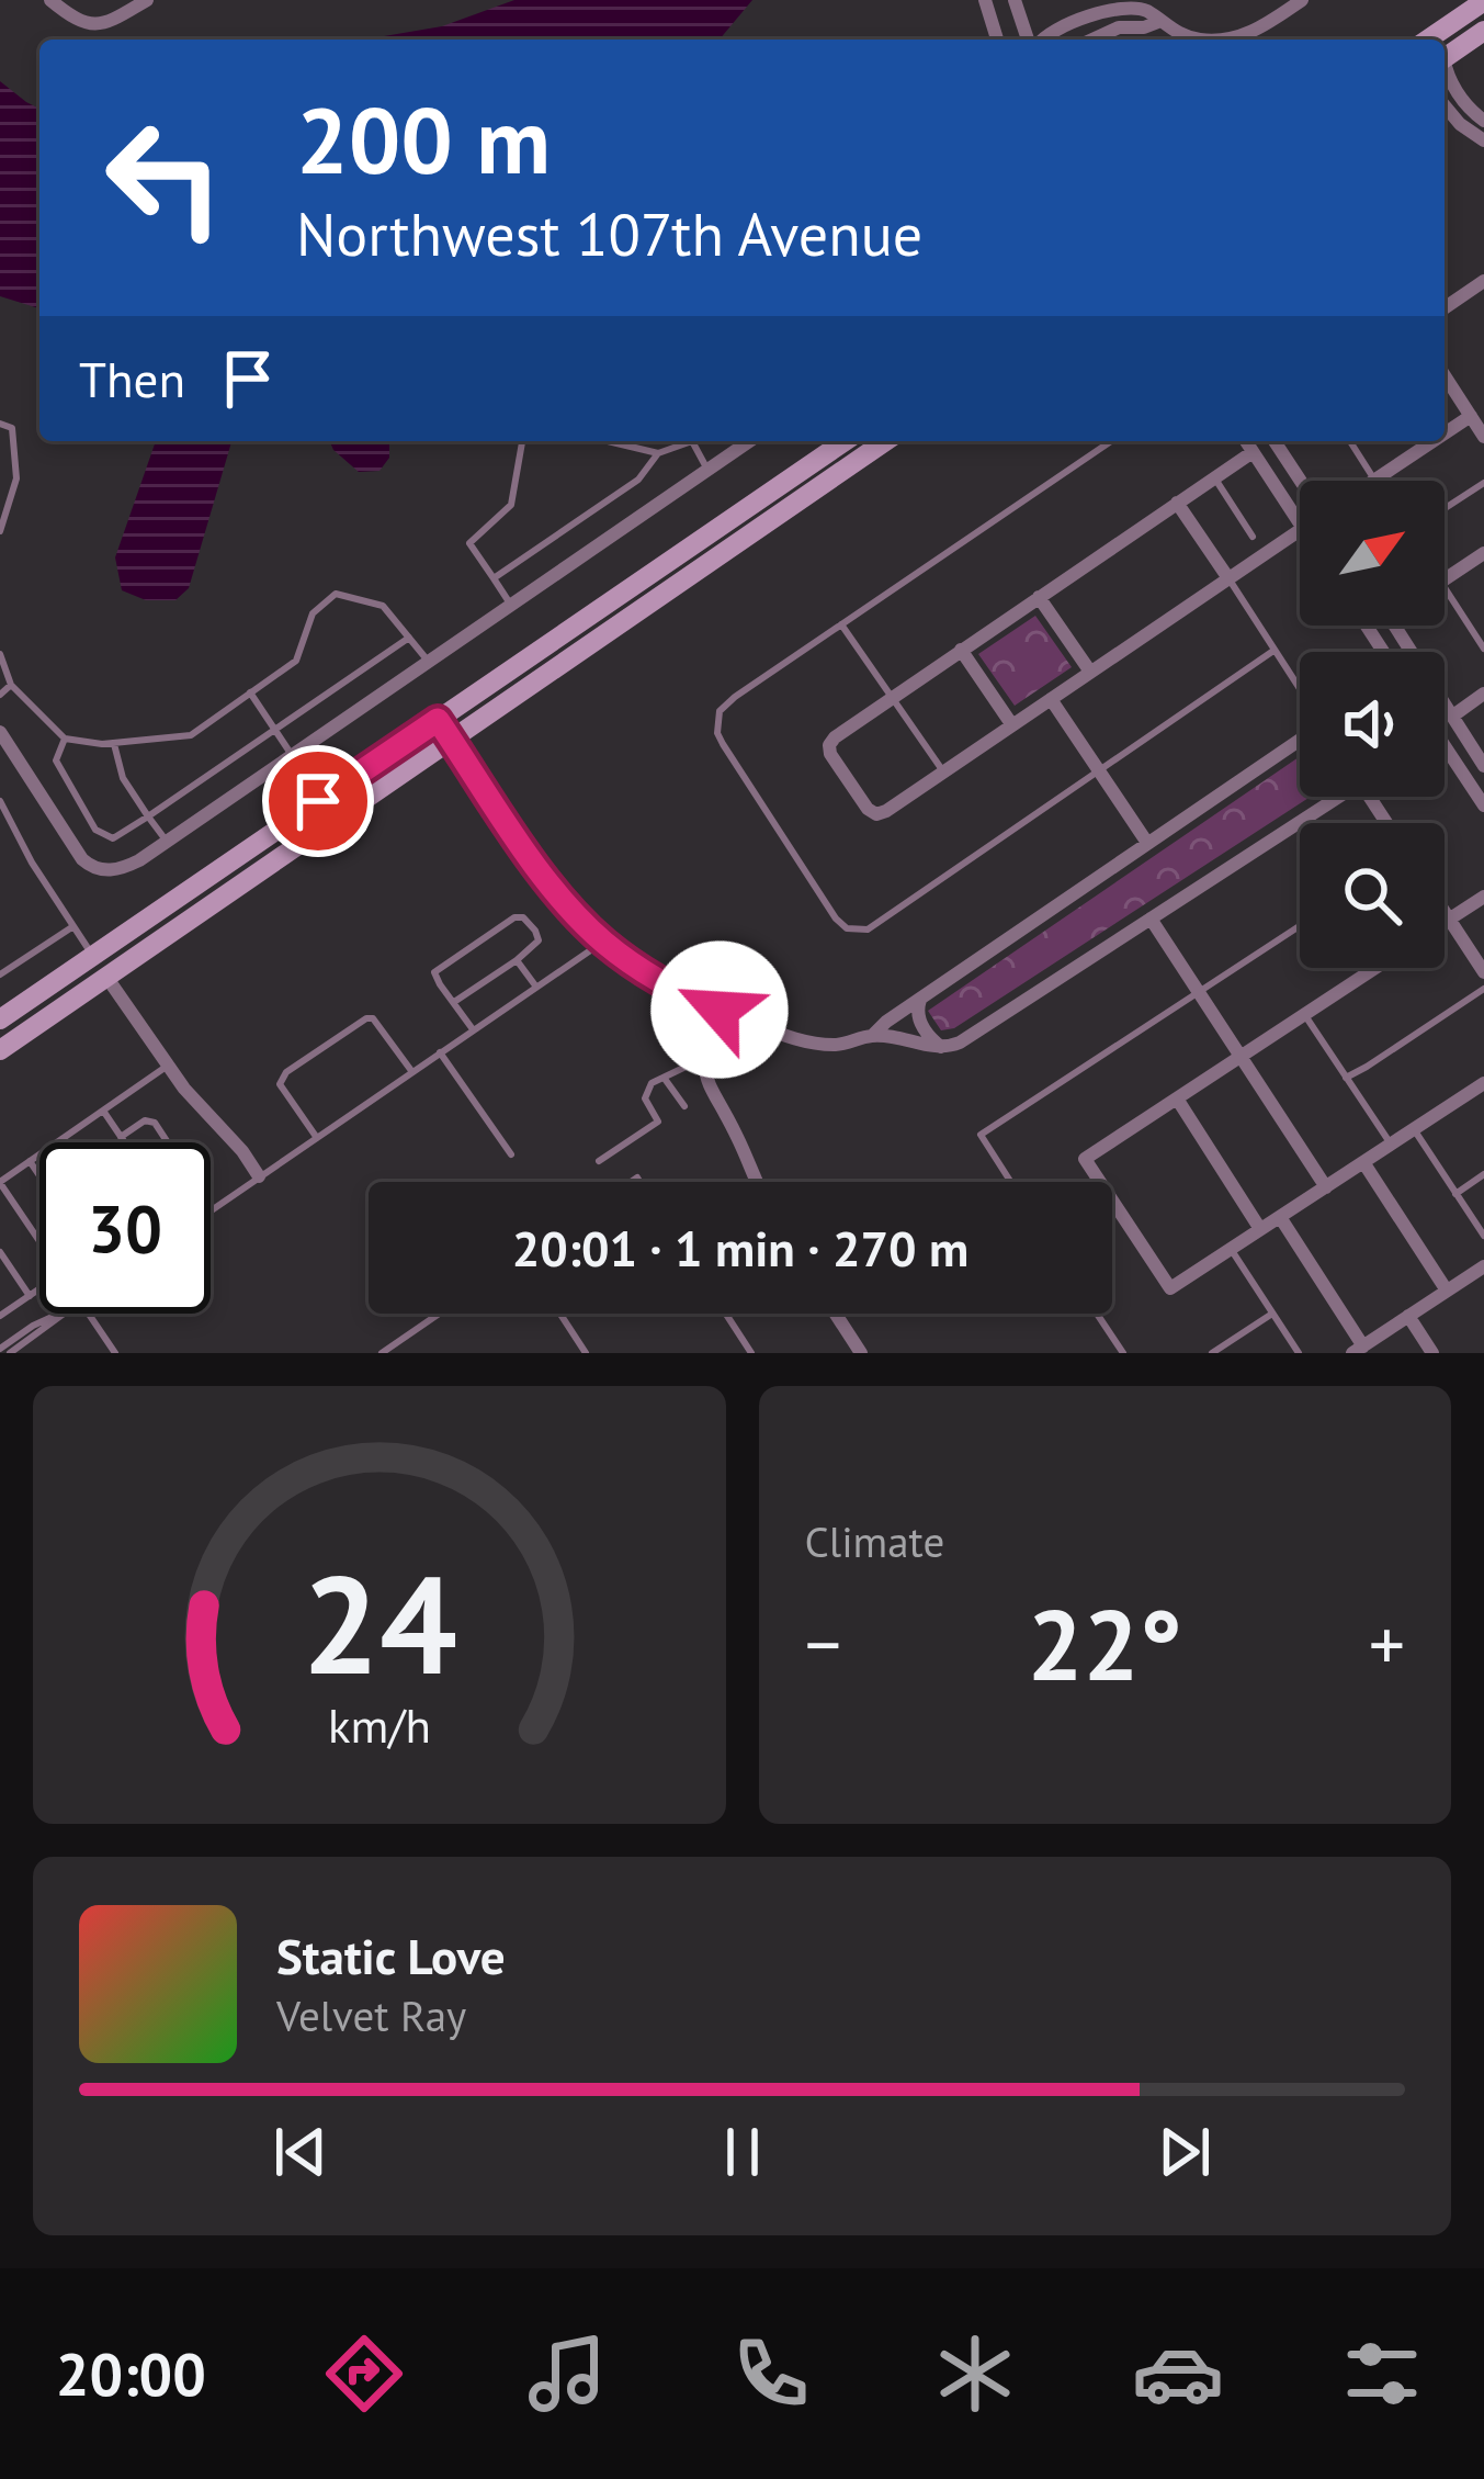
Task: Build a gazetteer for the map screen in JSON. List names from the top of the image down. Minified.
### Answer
{"north":"top right","page":{"turn":["200 m","Northwest 107th Avenue"],"then":"Then","limit":"30","trip":"20:01 · 1 min · 270 m","tile":"Climate","heat":["−","22°","+"],"song":["Static Love","Velvet Ray"],"tabs":"20:00","gauge":["24","km/h"]}}
